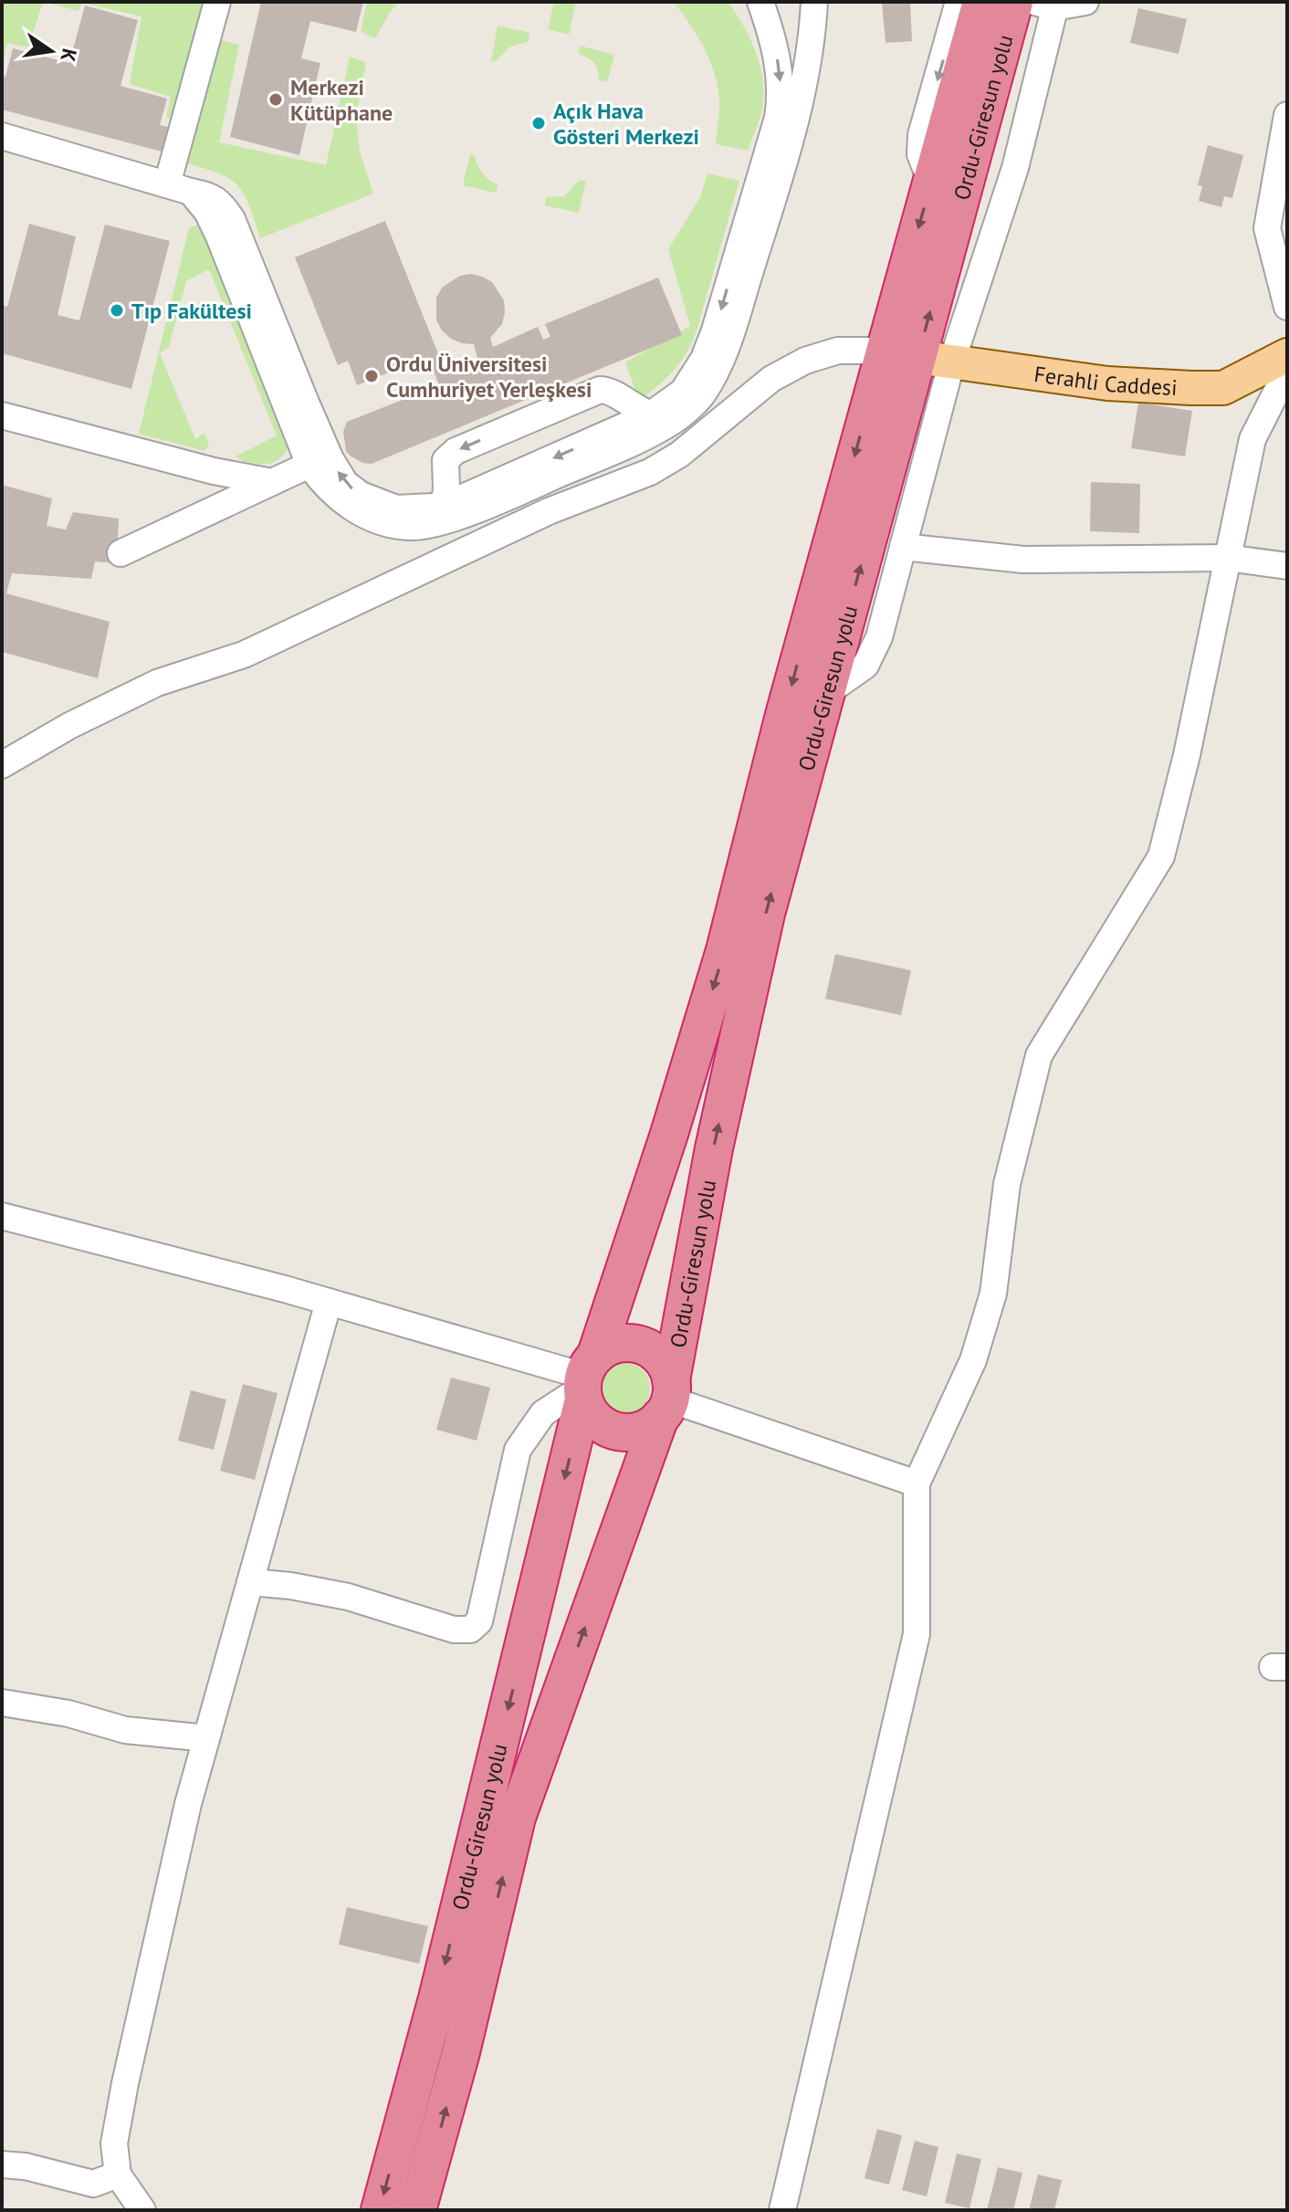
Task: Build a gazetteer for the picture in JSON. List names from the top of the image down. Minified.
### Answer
{"streets":{"highway":["Ordu-Giresun yolu"],"main road":["Ferahli Caddesi"]},"crossings":[["Ordu-Giresun yolu","Ferahli Caddesi"]],"places":["Merkezi Kütüphane","Açık Hava Gösteri Merkezi","Tıp Fakültesi","Ordu Üniversitesi Cumhuriyet Yerleşkesi"],"north":"right"}
